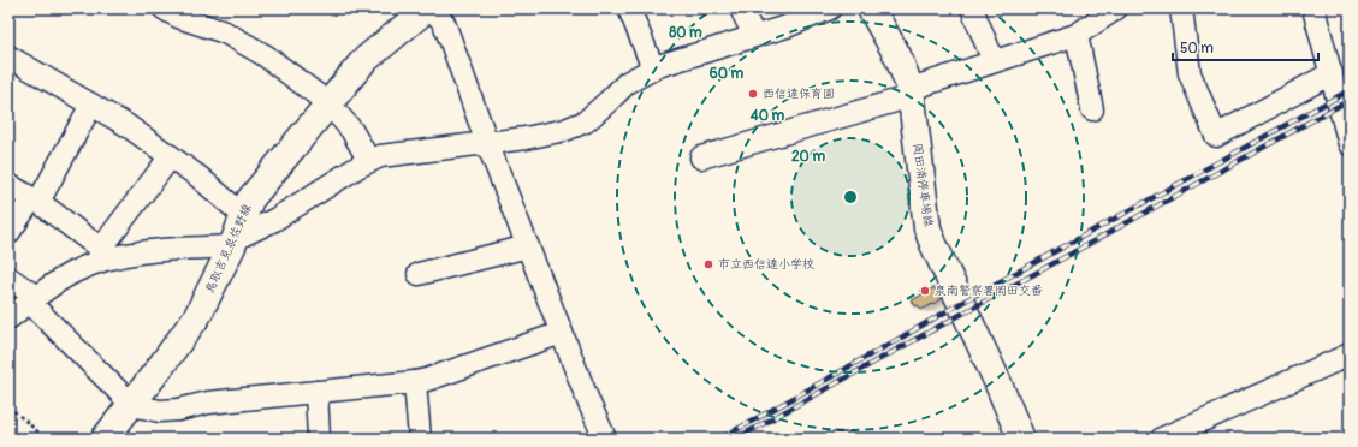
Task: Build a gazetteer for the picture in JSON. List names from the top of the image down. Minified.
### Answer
{"streets":{"main road":["岡田浦停車場線","鳥取吉見泉佐野線"]},"places":["西信達保育園","市立西信達小学校","泉南警察署岡田交番"],"scale_bar":"50 m","rings":["80 m","60 m","40 m","20 m"]}
